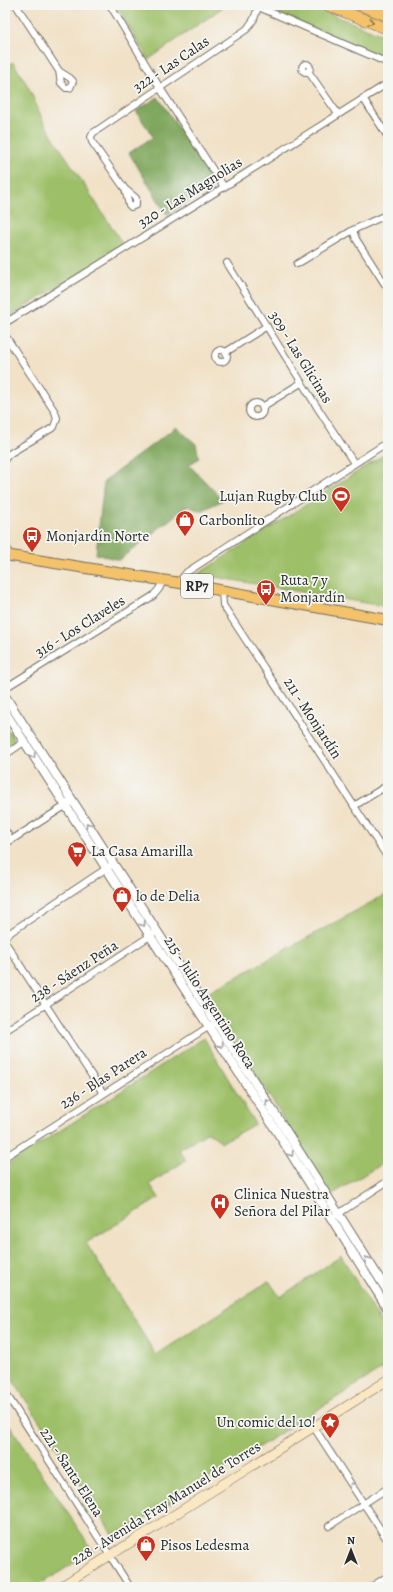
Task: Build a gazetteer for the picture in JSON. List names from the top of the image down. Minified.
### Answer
{"streets":{"main road":["RP7","228 - Avenida Fray Manuel de Torres"],"street":["322 - Las Calas","320 - Las Magnolias","309 - Las Glicinas","316 - Los Claveles","211 - Monjardín","238 - Sáenz Peña","215 - Julio Argentino Roca","236 - Blas Parera","221 - Santa Elena"]},"crossings":[["RP7","316 - Los Claveles"],["RP7","211 - Monjardín"],["238 - Sáenz Peña","215 - Julio Argentino Roca"],["215 - Julio Argentino Roca","236 - Blas Parera"],["221 - Santa Elena","228 - Avenida Fray Manuel de Torres"]],"places":{"sports":["Lujan Rugby Club"],"shop":["Carbonlito","lo de Delia","Pisos Ledesma"],"bus stop":["Monjardín Norte","Ruta 7 y Monjardín"],"supermarket":["La Casa Amarilla"],"hospital":["Clinica Nuestra Señora del Pilar"],"place":["Un comic del 10!"]},"north":"top"}
